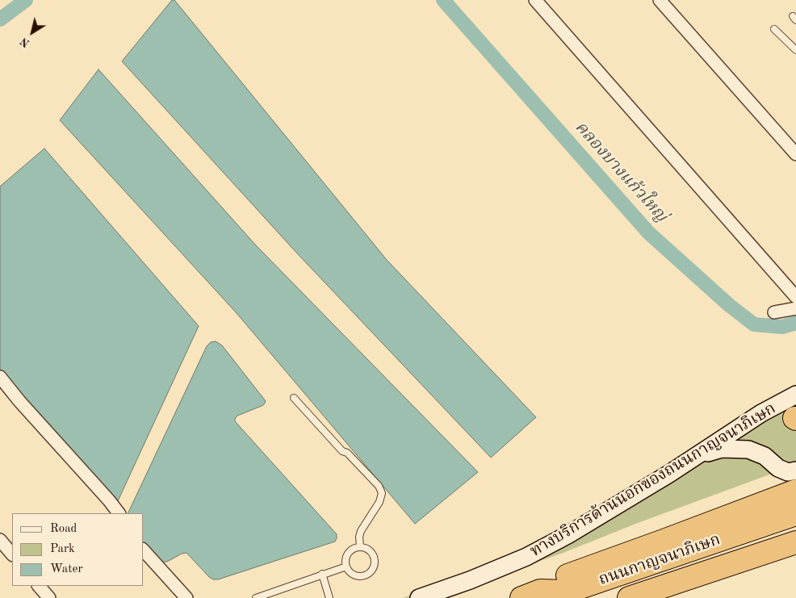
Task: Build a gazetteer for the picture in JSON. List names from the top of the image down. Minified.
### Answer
{"streets":{"highway":["ถนนกาญจนาภิเษก"],"main road":["ทางบริการด้านนอกของถนนกาญจนาภิเษก"]},"water":["คลองบางแก้วใหญ่"],"legend":["Road","Park","Water"],"north":"bottom left"}
